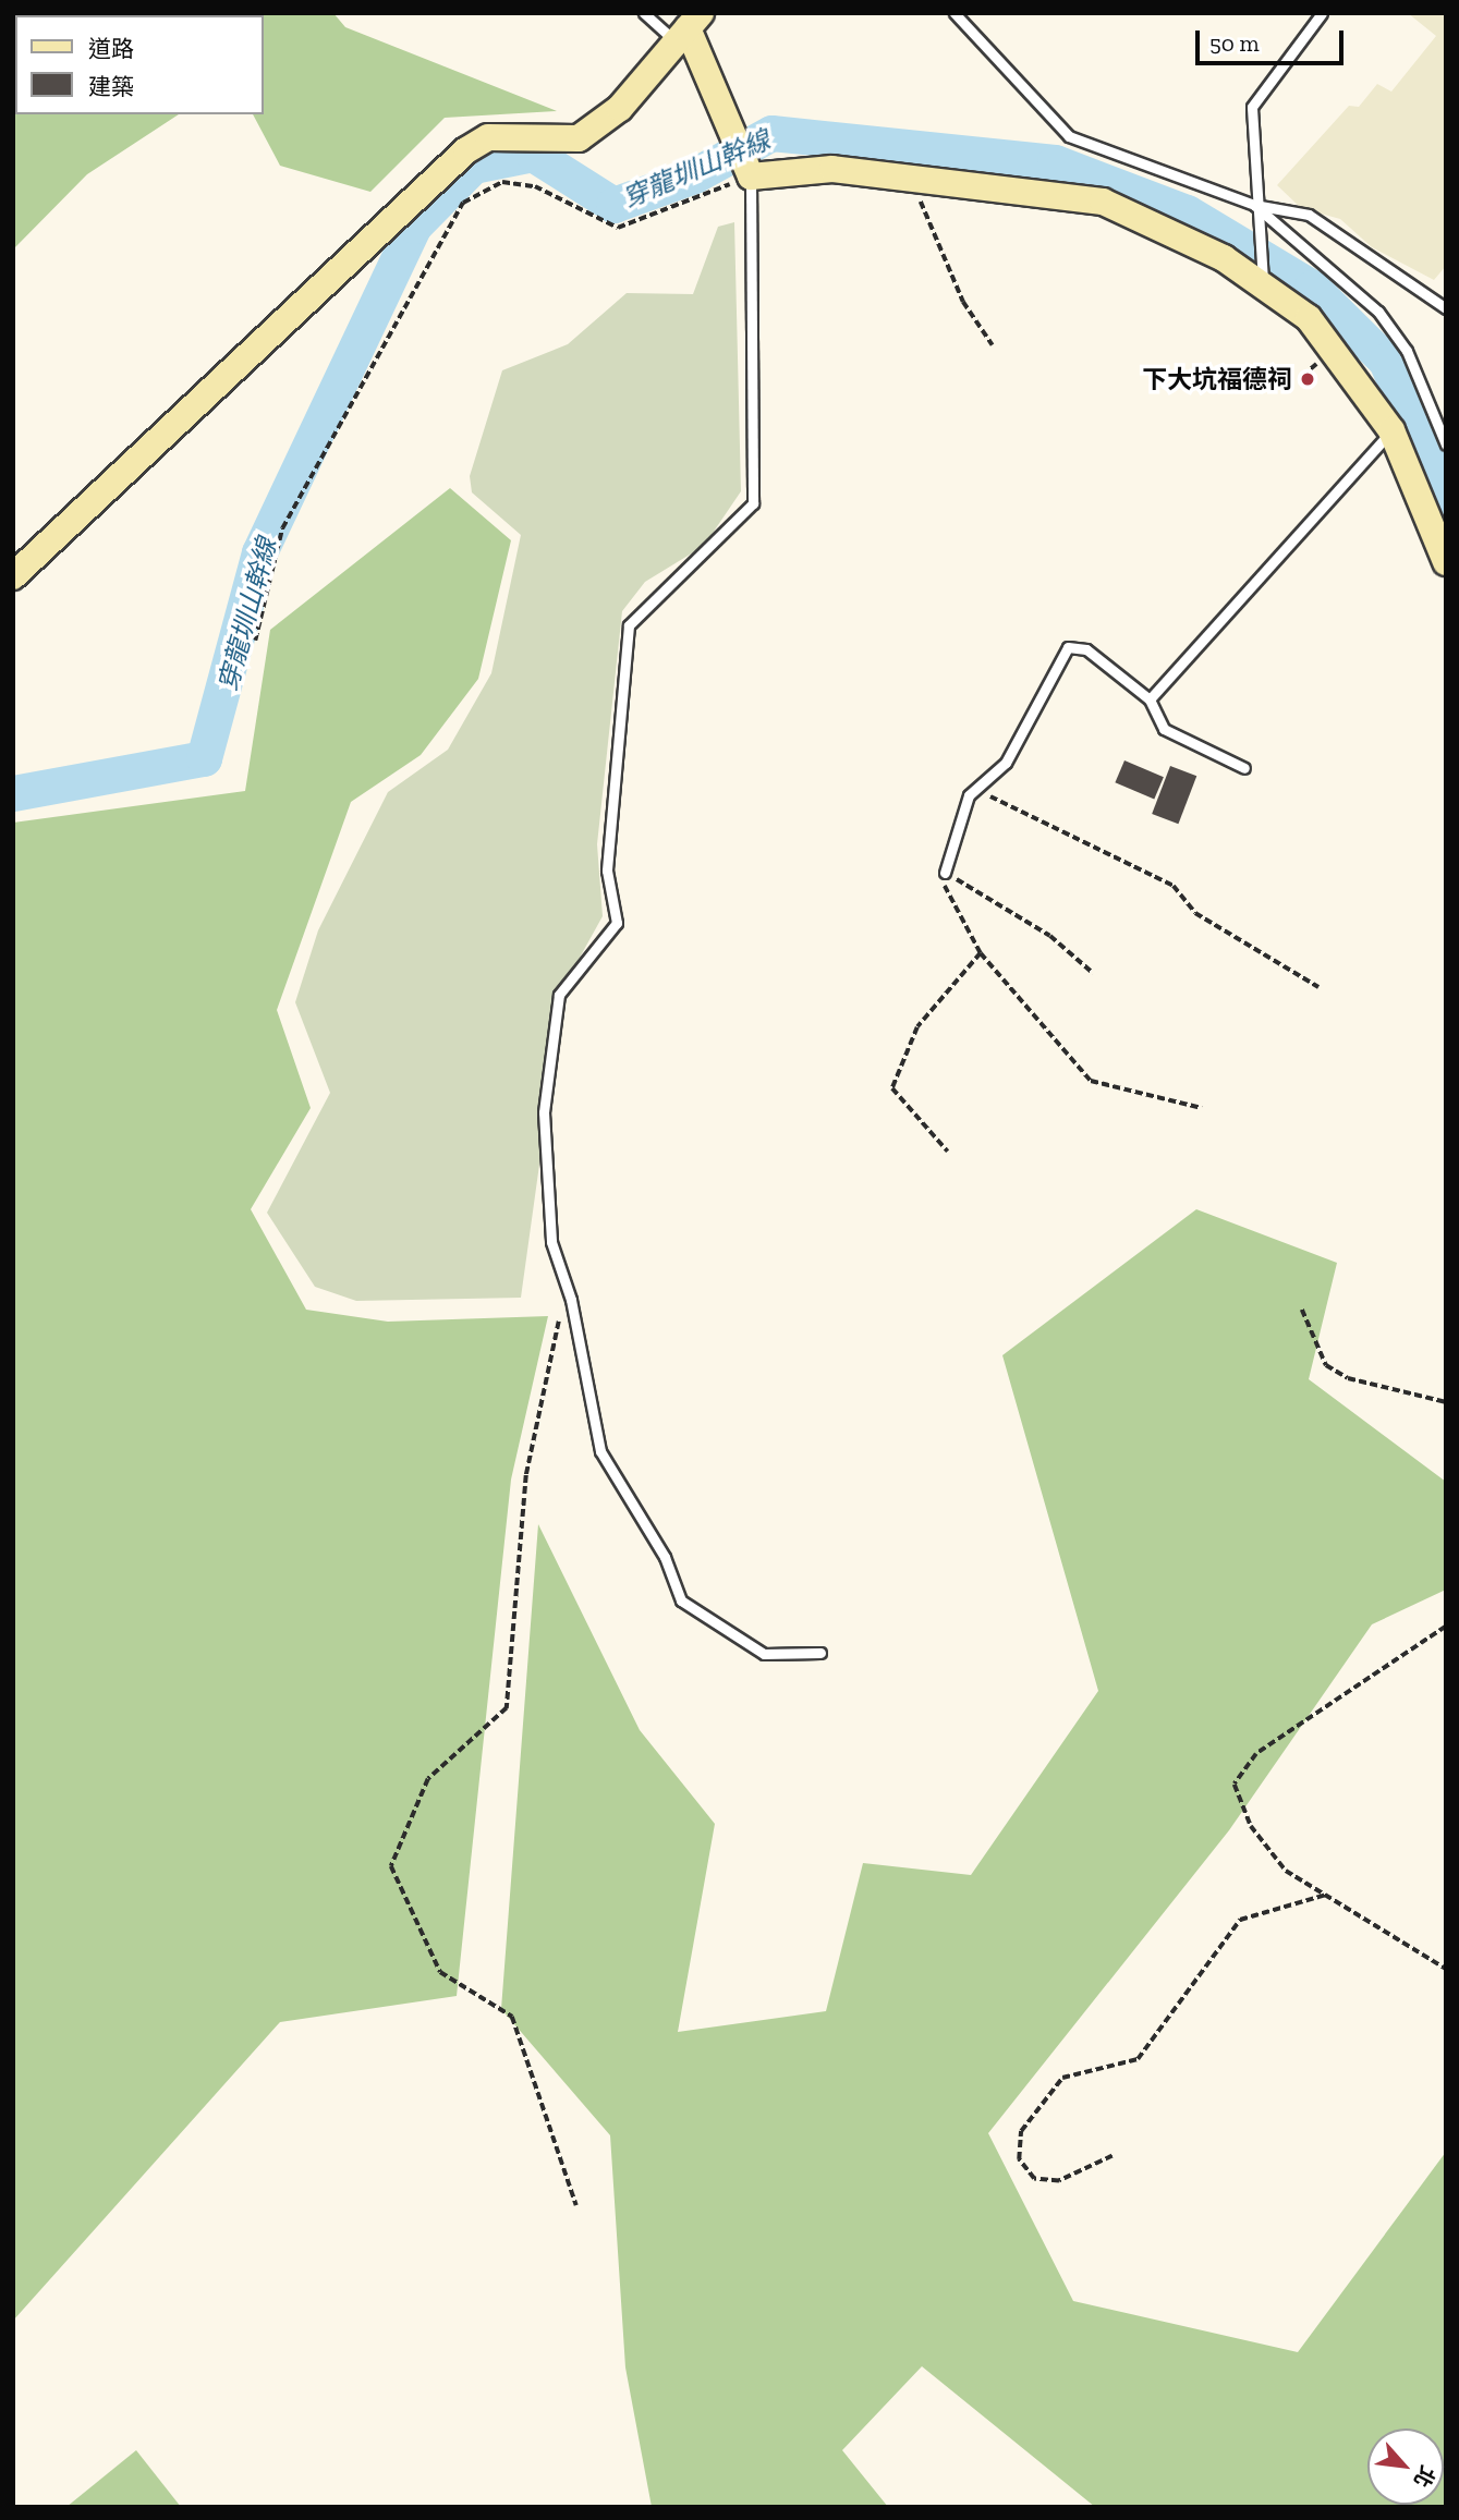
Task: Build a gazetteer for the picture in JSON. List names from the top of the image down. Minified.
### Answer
{"water":["穿龍圳山幹線"],"places":["下大坑福德祠"],"legend":["道路","建築"],"scale_bar":"50 m","north":"bottom right"}
